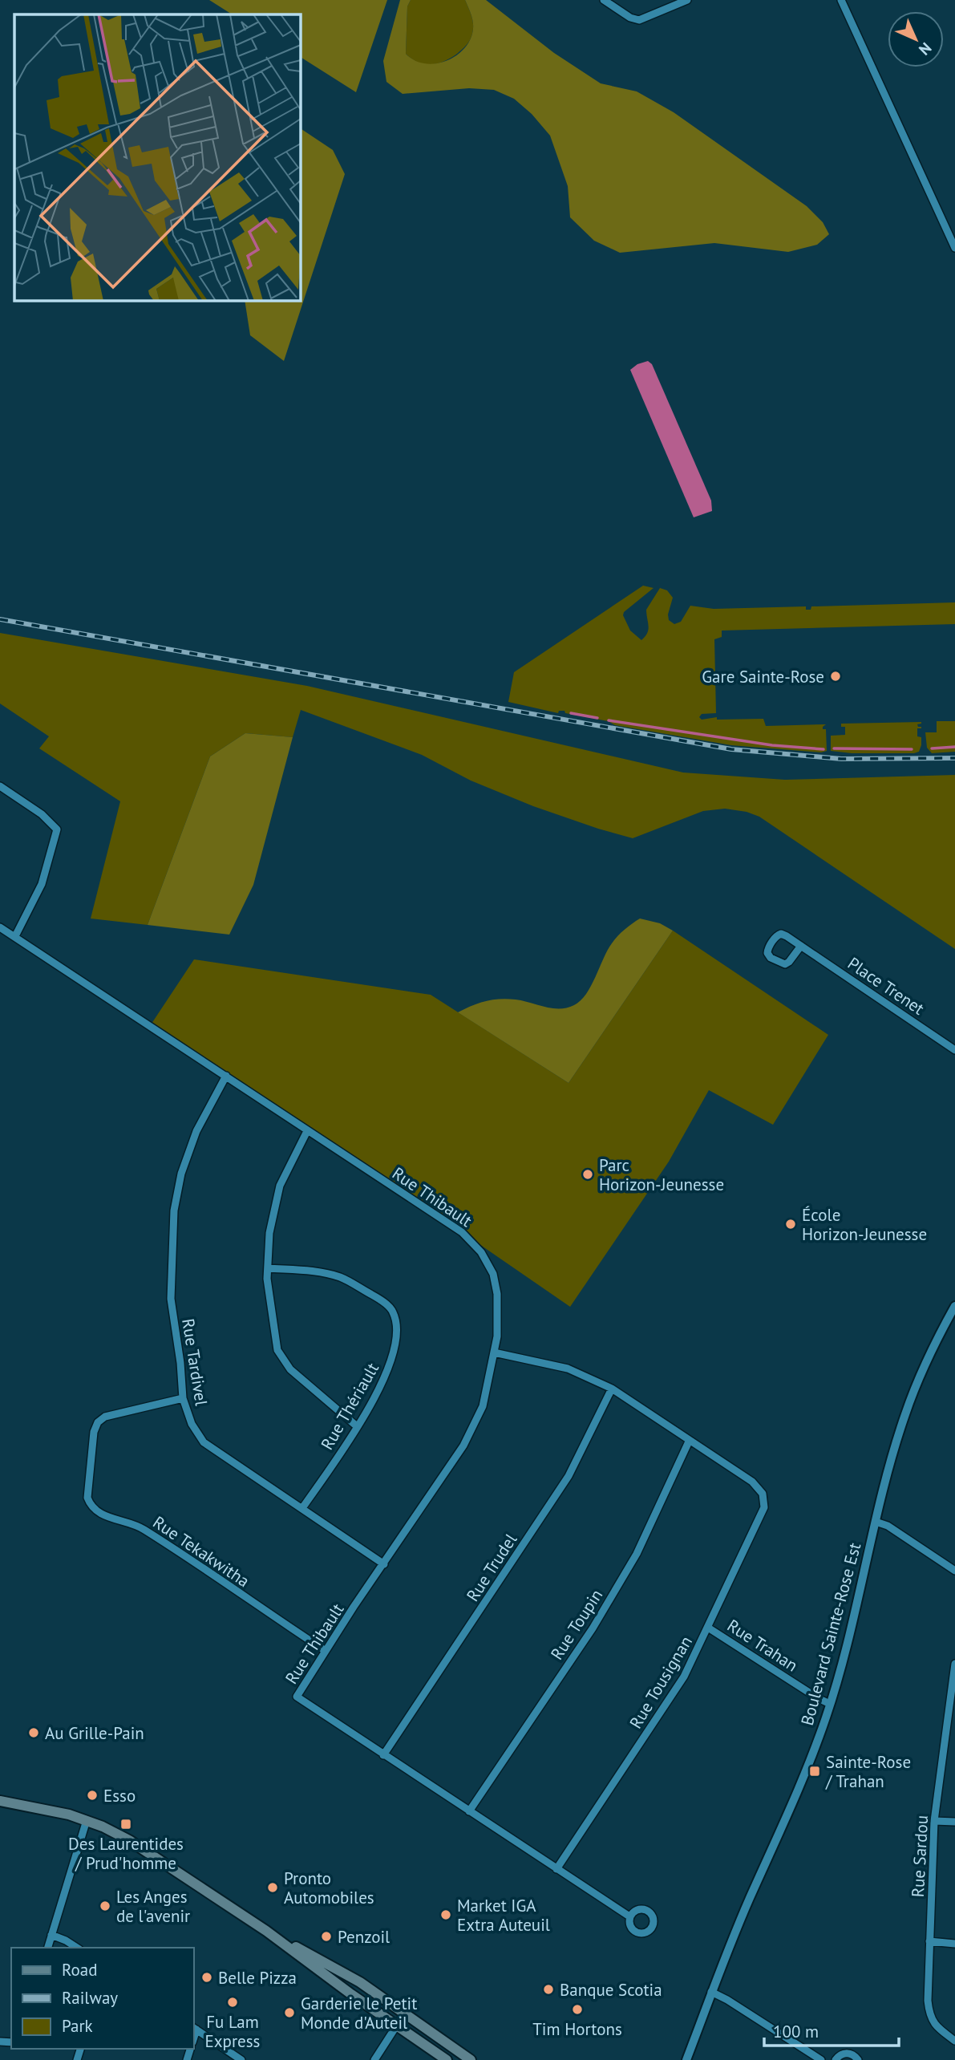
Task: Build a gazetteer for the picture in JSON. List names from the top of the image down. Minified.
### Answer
{"streets":{"street":["Place Trenet","Rue Thibault","Rue Tardivel","Rue Thériault","Rue Tekakwitha","Rue Trudel","Rue Toupin","Boulevard Sainte-Rose Est","Rue Trahan","Rue Tousignan","Rue Sardou"]},"crossings":[["Rue Thibault","Rue Tardivel"],["Rue Thibault","Rue Tekakwitha"],["Rue Thibault","Rue Trudel"],["Rue Thibault","Rue Tousignan"],["Rue Tardivel","Rue Thériault"],["Rue Tardivel","Rue Tekakwitha"],["Rue Trudel","Rue Tousignan"],["Rue Toupin","Rue Tousignan"],["Boulevard Sainte-Rose Est","Rue Trahan"],["Rue Trahan","Rue Tousignan"]],"places":{"other":["Gare Sainte-Rose","Parc Horizon-Jeunesse","École Horizon-Jeunesse","Au Grille-Pain","Esso","Pronto Automobiles","Les Anges de l'avenir","Market IGA Extra Auteuil","Penzoil","Belle Pizza","Banque Scotia","Fu Lam Express","Tim Hortons","Garderie le Petit Monde d'Auteil"],"transit":["Sainte-Rose / Trahan","Des Laurentides / Prud'homme"]},"legend":["Road","Railway","Park"],"scale_bar":"100 m","north":"bottom right"}
